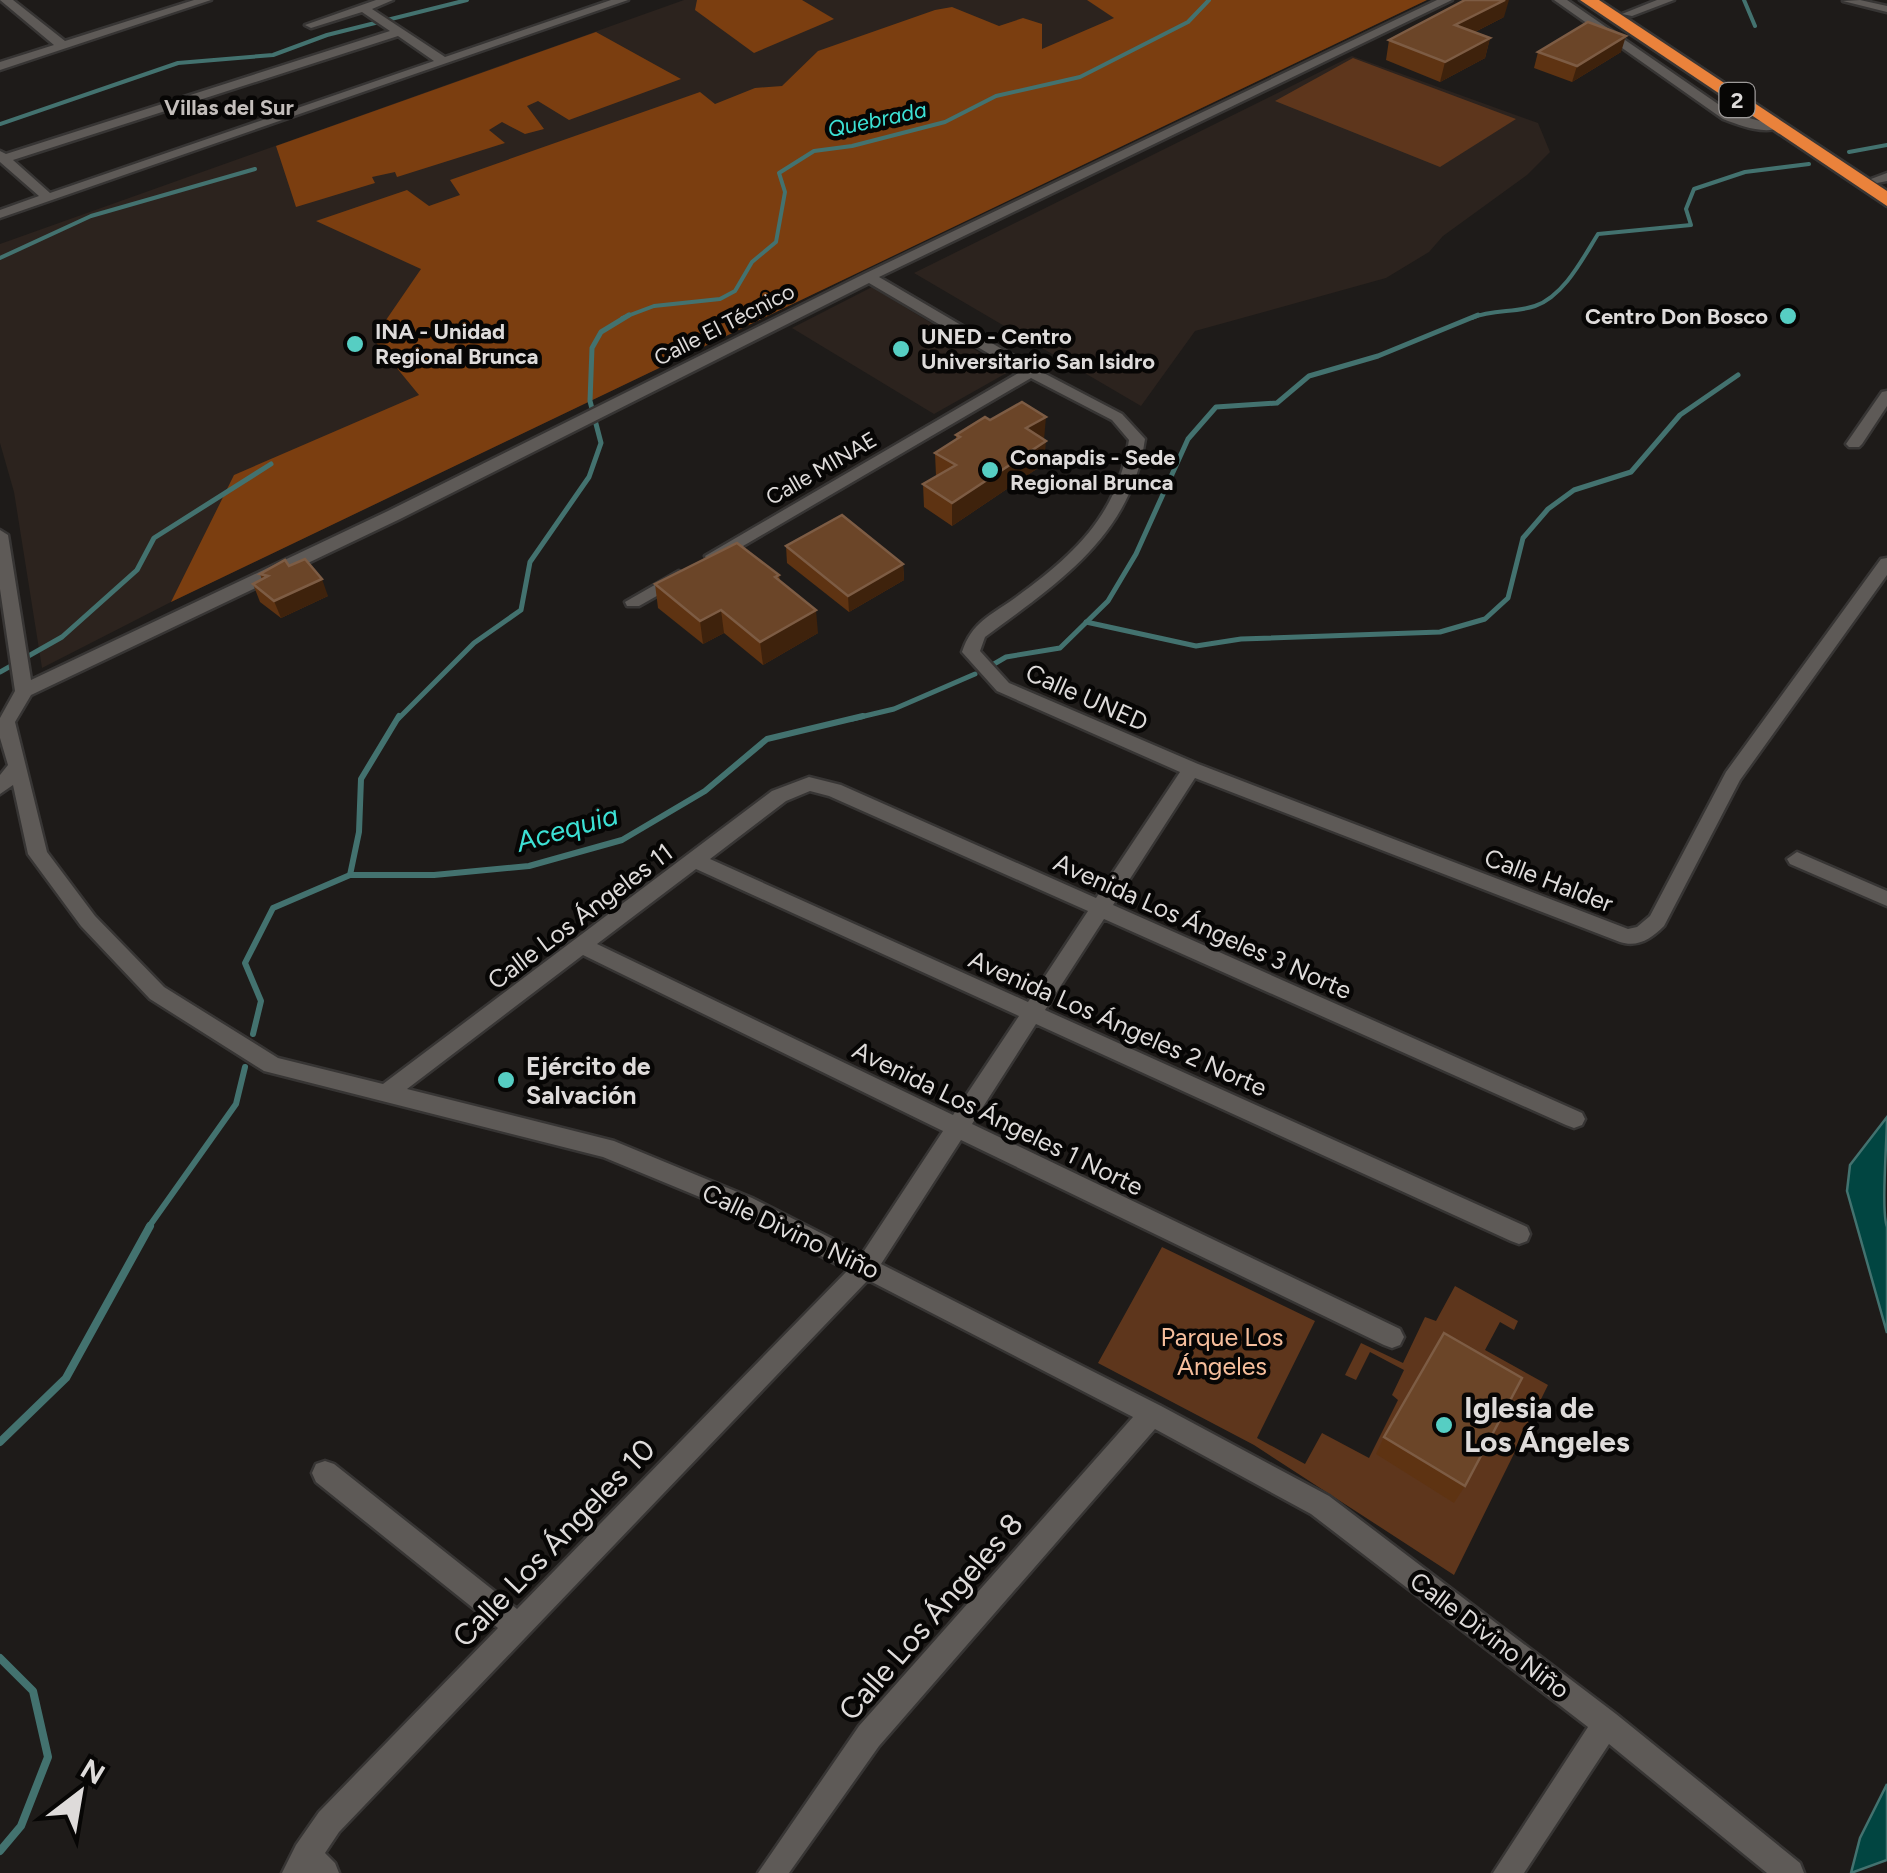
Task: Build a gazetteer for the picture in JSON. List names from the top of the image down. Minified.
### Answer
{"streets":{"highway":["2"],"street":["Calle El Técnico","Calle MINAE","Calle UNED","Calle Halder","Calle Los Ángeles 11","Avenida Los Ángeles 3 Norte","Avenida Los Ángeles 2 Norte","Avenida Los Ángeles 1 Norte","Calle Divino Niño","Calle Los Ángeles 10","Calle Los Ángeles 8"]},"crossings":[["Calle El Técnico","Calle UNED"],["Calle El Técnico","Calle Divino Niño"],["Calle MINAE","Calle UNED"],["Calle UNED","Calle Halder"],["Calle UNED","Calle Los Ángeles 10"],["Calle Halder","Calle Los Ángeles 10"],["Calle Los Ángeles 11","Avenida Los Ángeles 3 Norte"],["Calle Los Ángeles 11","Avenida Los Ángeles 2 Norte"],["Calle Los Ángeles 11","Avenida Los Ángeles 1 Norte"],["Calle Los Ángeles 11","Calle Divino Niño"],["Avenida Los Ángeles 3 Norte","Calle Los Ángeles 10"],["Avenida Los Ángeles 2 Norte","Calle Los Ángeles 10"],["Avenida Los Ángeles 1 Norte","Calle Los Ángeles 10"],["Calle Divino Niño","Calle Los Ángeles 10"],["Calle Divino Niño","Calle Los Ángeles 8"]],"districts":["Villas del Sur"],"water":["Quebrada","Acequia"],"parks":["Parque Los Ángeles"],"places":["Centro Don Bosco","INA - Unidad Regional Brunca","UNED - Centro Universitario San Isidro","Conapdis - Sede Regional Brunca","Ejército de Salvación","Iglesia de Los Ángeles"],"north":"top right"}
